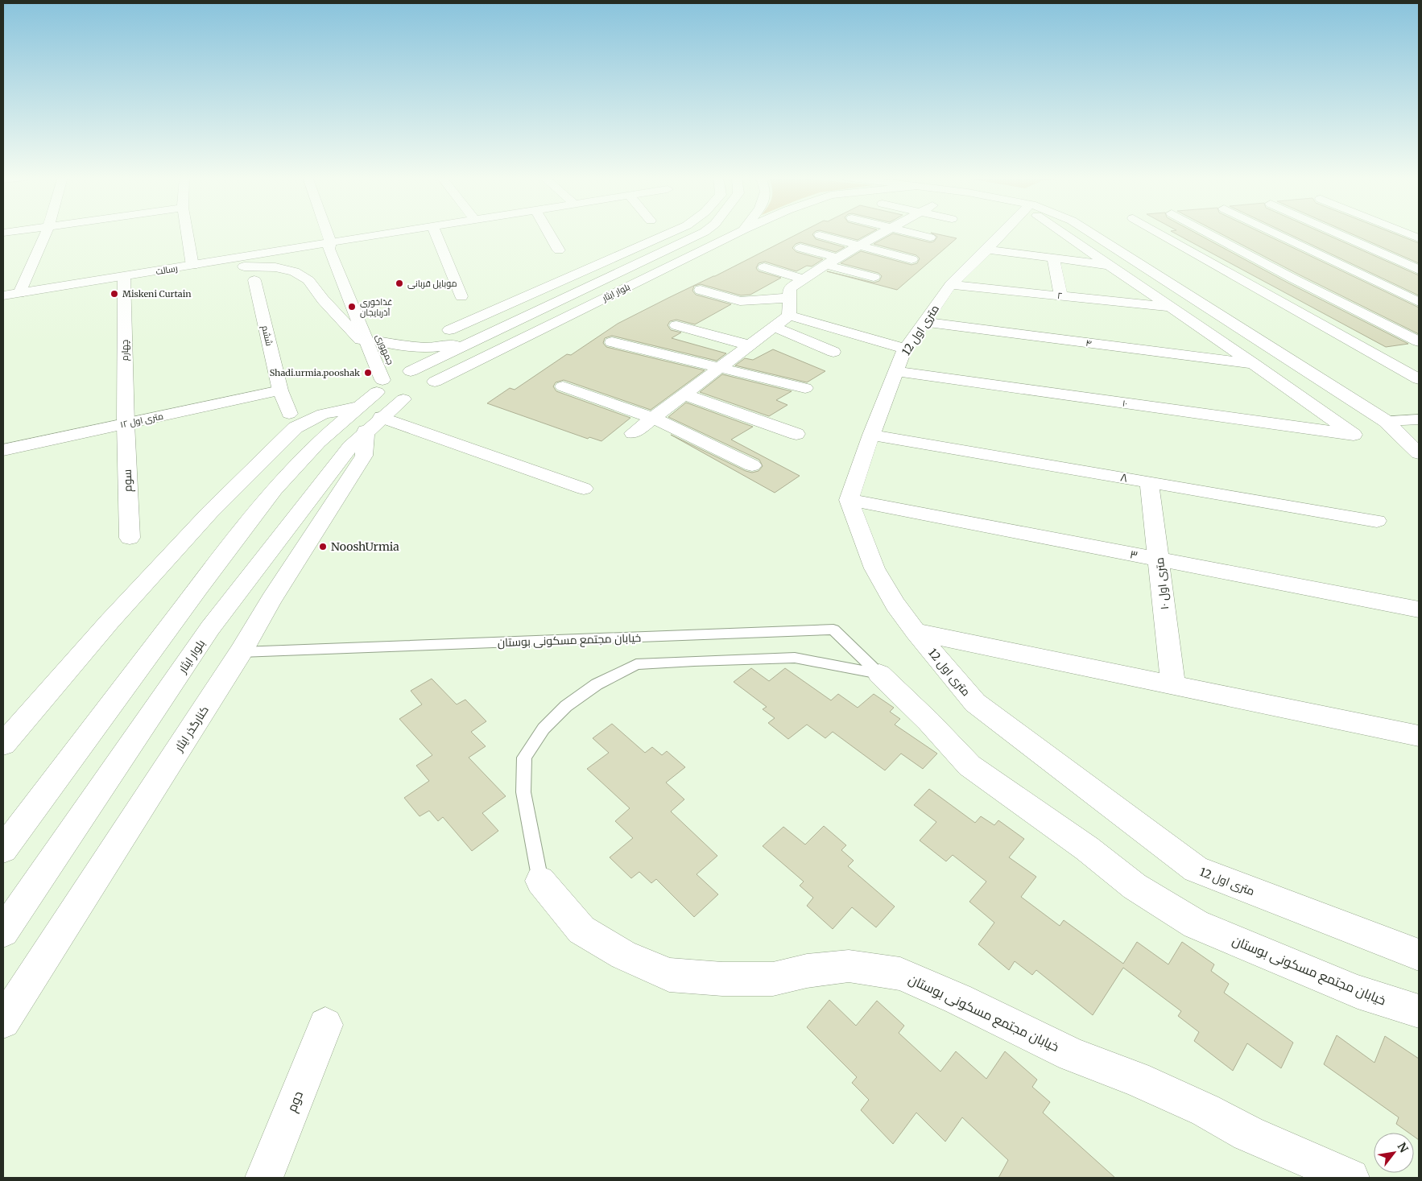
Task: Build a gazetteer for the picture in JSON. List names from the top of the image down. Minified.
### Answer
{"streets":{"street":["رسالت","بلوار ایثار","۲","12 متری اول","ششم","۴","جمهوری","چهارم","۱۰","۱۲ متری اول","۸","سوم","۳","۱۰ متری اول","خیابان مجتمع مسکونی بوستان","کنارگذر ایثار","دوم"]},"crossings":[["رسالت","جمهوری"],["رسالت","چهارم"],["بلوار ایثار","جمهوری"],["بلوار ایثار","کنارگذر ایثار"],["۲","12 متری اول"],["12 متری اول","۴"],["12 متری اول","۱۰"],["12 متری اول","۸"],["12 متری اول","۳"],["ششم","۱۲ متری اول"],["۴","۱۰"],["جمهوری","کنارگذر ایثار"],["چهارم","۱۲ متری اول"],["چهارم","سوم"],["۱۲ متری اول","سوم"],["۸","۱۰ متری اول"],["۳","۱۰ متری اول"],["خیابان مجتمع مسکونی بوستان","کنارگذر ایثار"]],"places":["موبایل قربانی","Miskeni Curtain","غذاخوری آذربایجان","Shadi.urmia.pooshak","NooshUrmia"],"north":"top right"}
